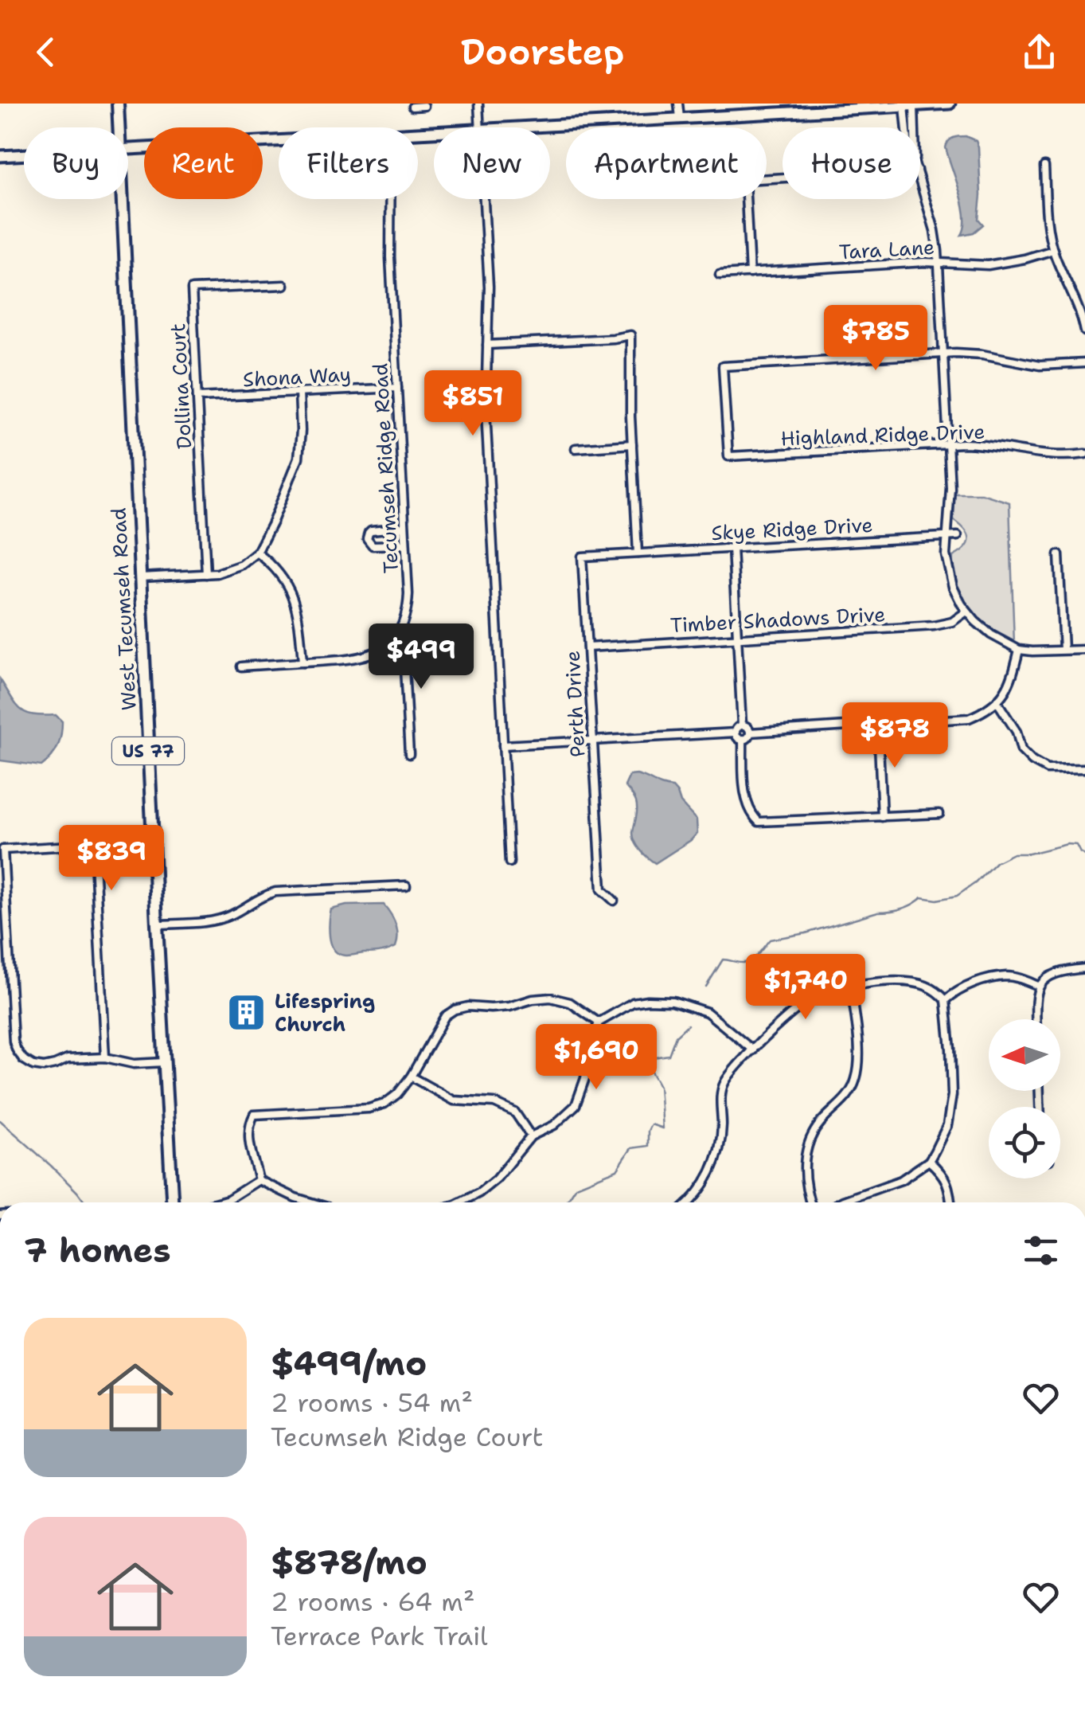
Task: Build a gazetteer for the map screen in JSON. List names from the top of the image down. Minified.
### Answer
{"streets":{"main road":["West Tecumseh Road","US 77"],"street":["Tara Lane","Shona Way","Dollina Court","Highland Ridge Drive","Tecumseh Ridge Road","Skye Ridge Drive","Timber Shadows Drive","Perth Drive"]},"crossings":[["Shona Way","Dollina Court"],["Shona Way","Tecumseh Ridge Road"],["Skye Ridge Drive","Perth Drive"],["Timber Shadows Drive","Perth Drive"]],"places":{"building":["Lifespring Church"]},"north":"left","page":{"header":"Doorstep","chip":["Buy","Rent","Filters","New","Apartment","House"],"price":["$785","$851","$499","$878","$839","$1,740","$1,690"],"heading":"7 homes","list":[{"name":"$499/mo","note":"2 rooms · 54 m² · Tecumseh Ridge Court"},{"name":"$878/mo","note":"2 rooms · 64 m² · Terrace Park Trail"}]}}
